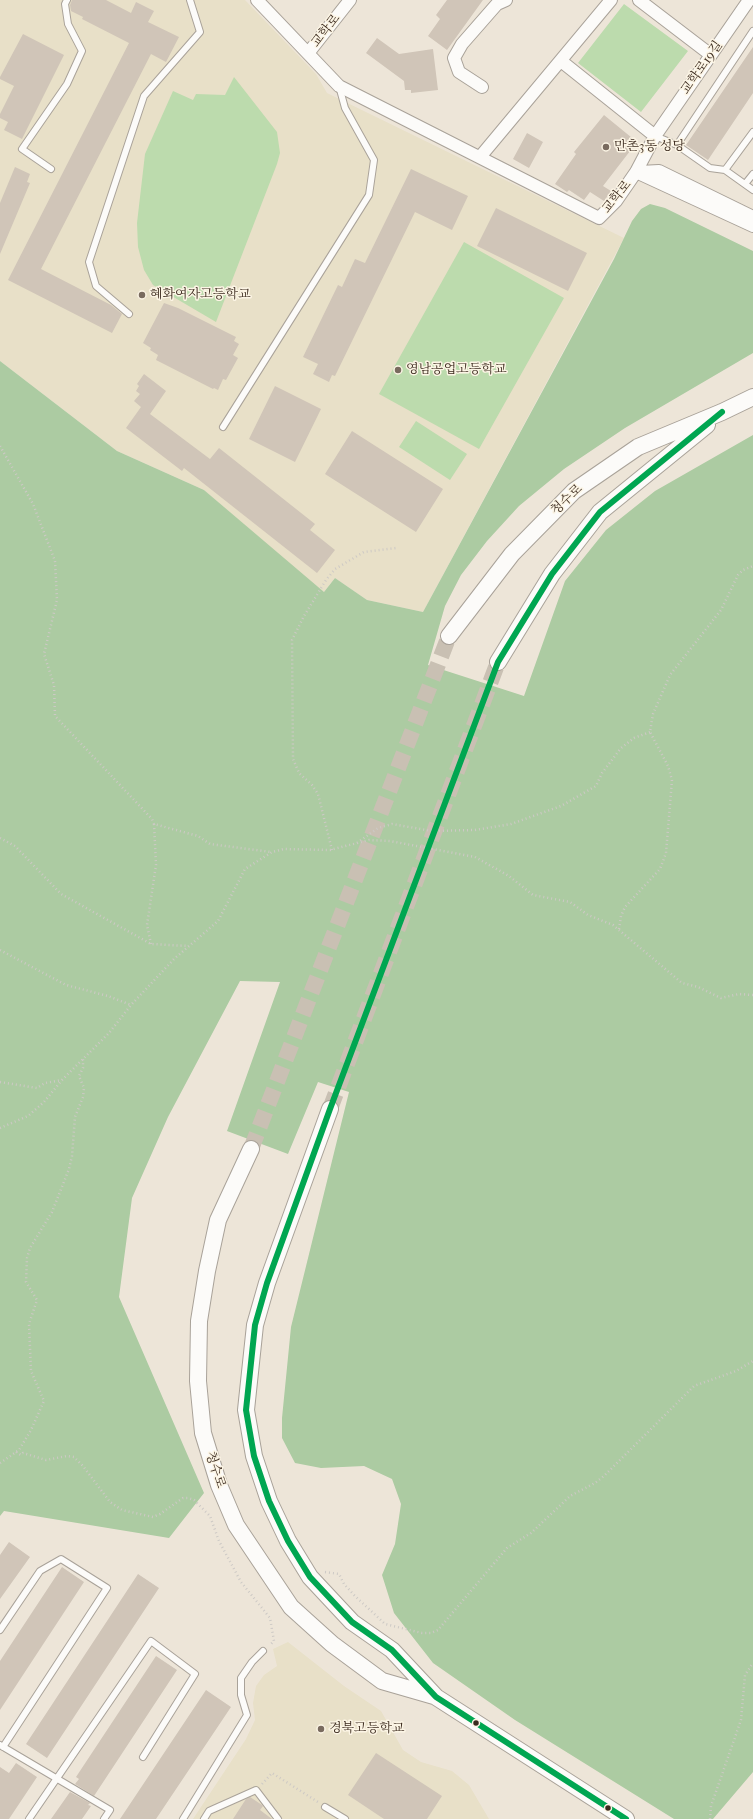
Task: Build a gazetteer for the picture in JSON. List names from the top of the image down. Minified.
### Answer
{"streets":{"main road":["청수로"],"street":["교학로","교학로19길"]},"crossings":[["교학로","교학로19길"]],"places":["만촌3동 성당","혜화여자고등학교","영남공업고등학교","경북고등학교"]}
